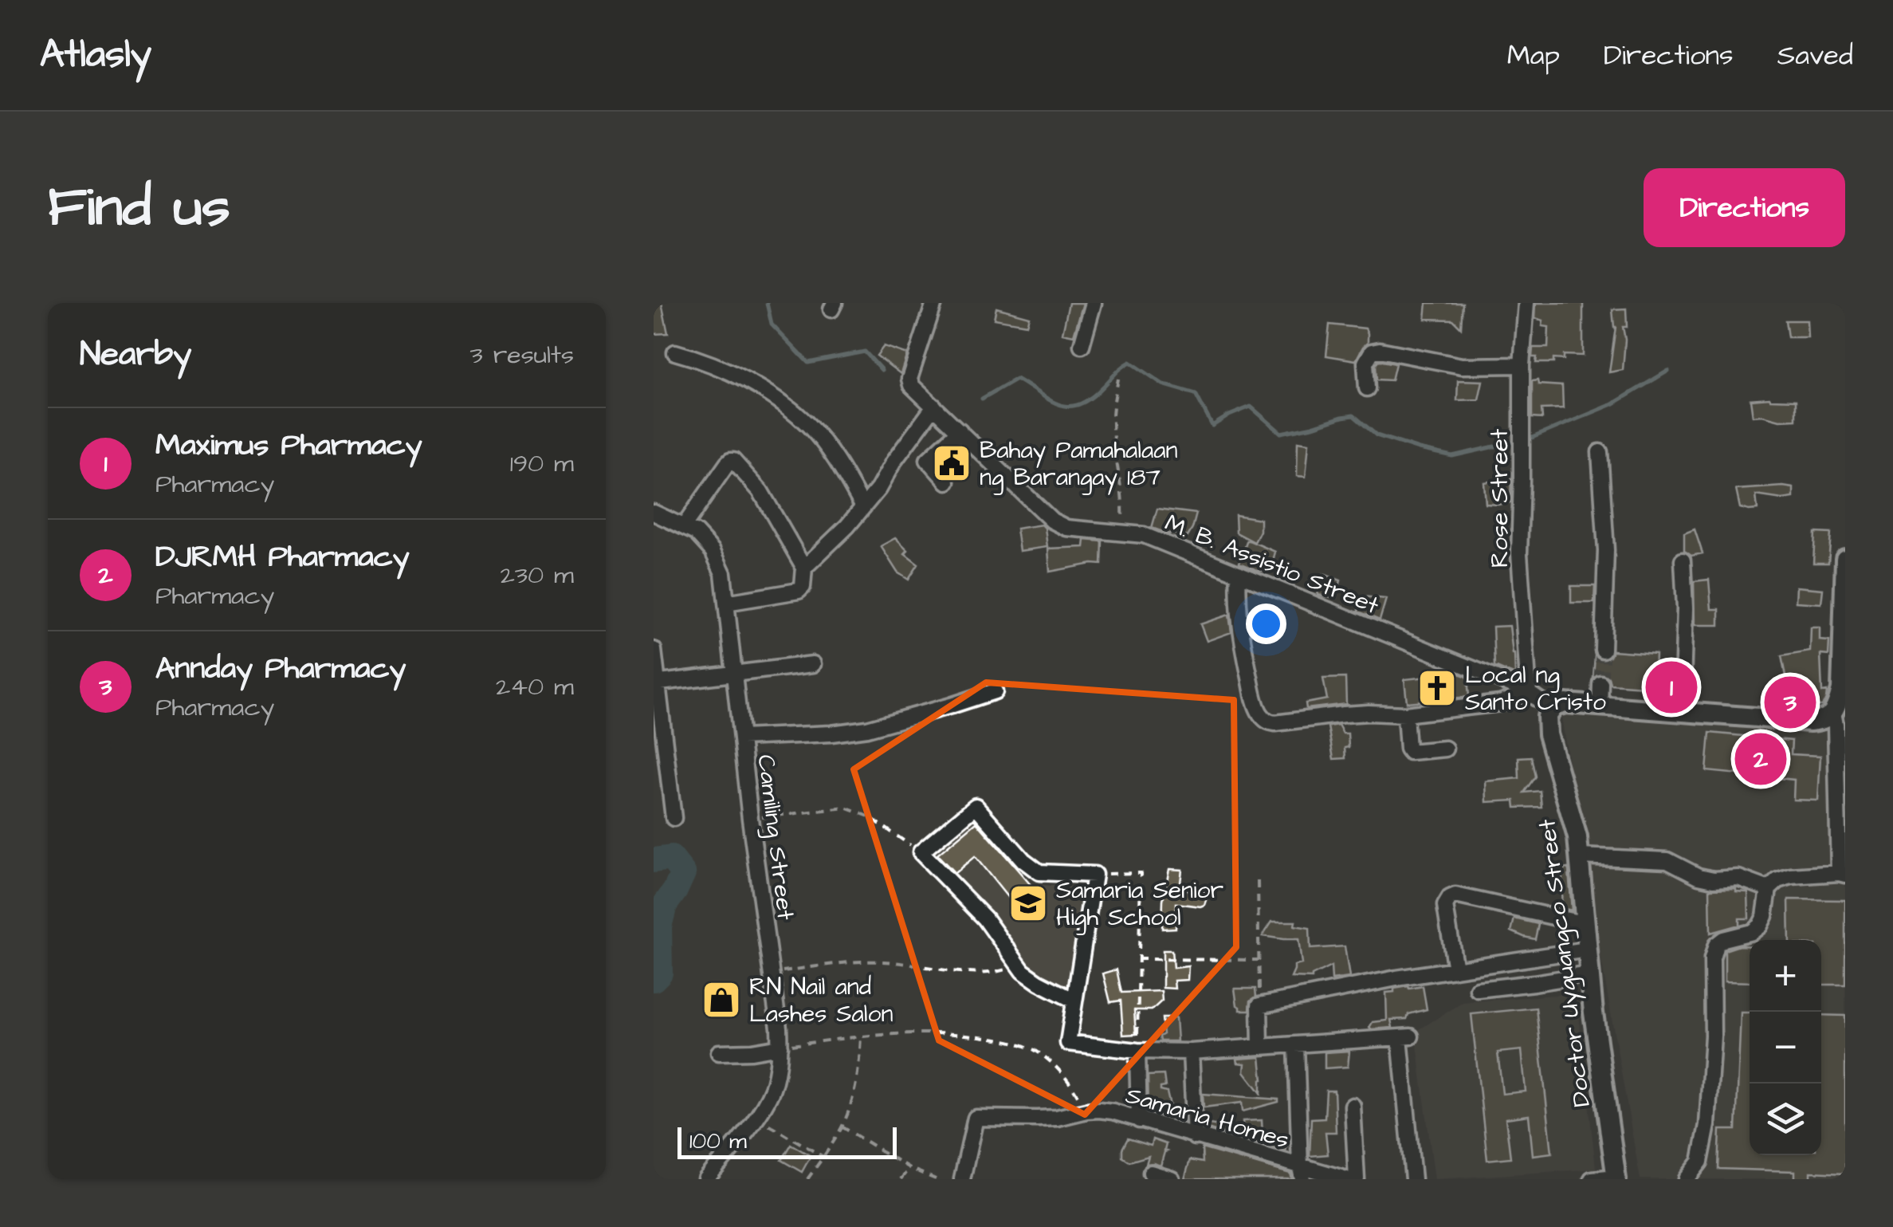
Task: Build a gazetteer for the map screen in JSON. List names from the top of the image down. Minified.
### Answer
{"streets":{"main road":["Doctor Uyguangco Street"],"street":["Rose Street","M. B. Assistio Street","Camiling Street","Samaria Homes"]},"crossings":[["Rose Street","M. B. Assistio Street"],["M. B. Assistio Street","Doctor Uyguangco Street"]],"places":{"public building":["Bahay Pamahalaan ng Barangay 187"],"church":["Local ng Santo Cristo"],"school or university":["Samaria Senior High School"],"shop":["RN Nail and Lashes Salon"]},"scale_bar":"100 m","page":{"header":"Atlasly","nav":["Map","Directions","Saved"],"buttons":"Directions","title":"Find us","heading":["Nearby","3 results"],"list":[{"mark":"1","name":"Maximus Pharmacy","note":"Pharmacy","value":"190 m"},{"mark":"2","name":"DJRMH Pharmacy","note":"Pharmacy","value":"230 m"},{"mark":"3","name":"Annday Pharmacy","note":"Pharmacy","value":"240 m"}],"pins":["1","3","2"],"map_buttons":["+","−"],"scale":"100 m"}}
